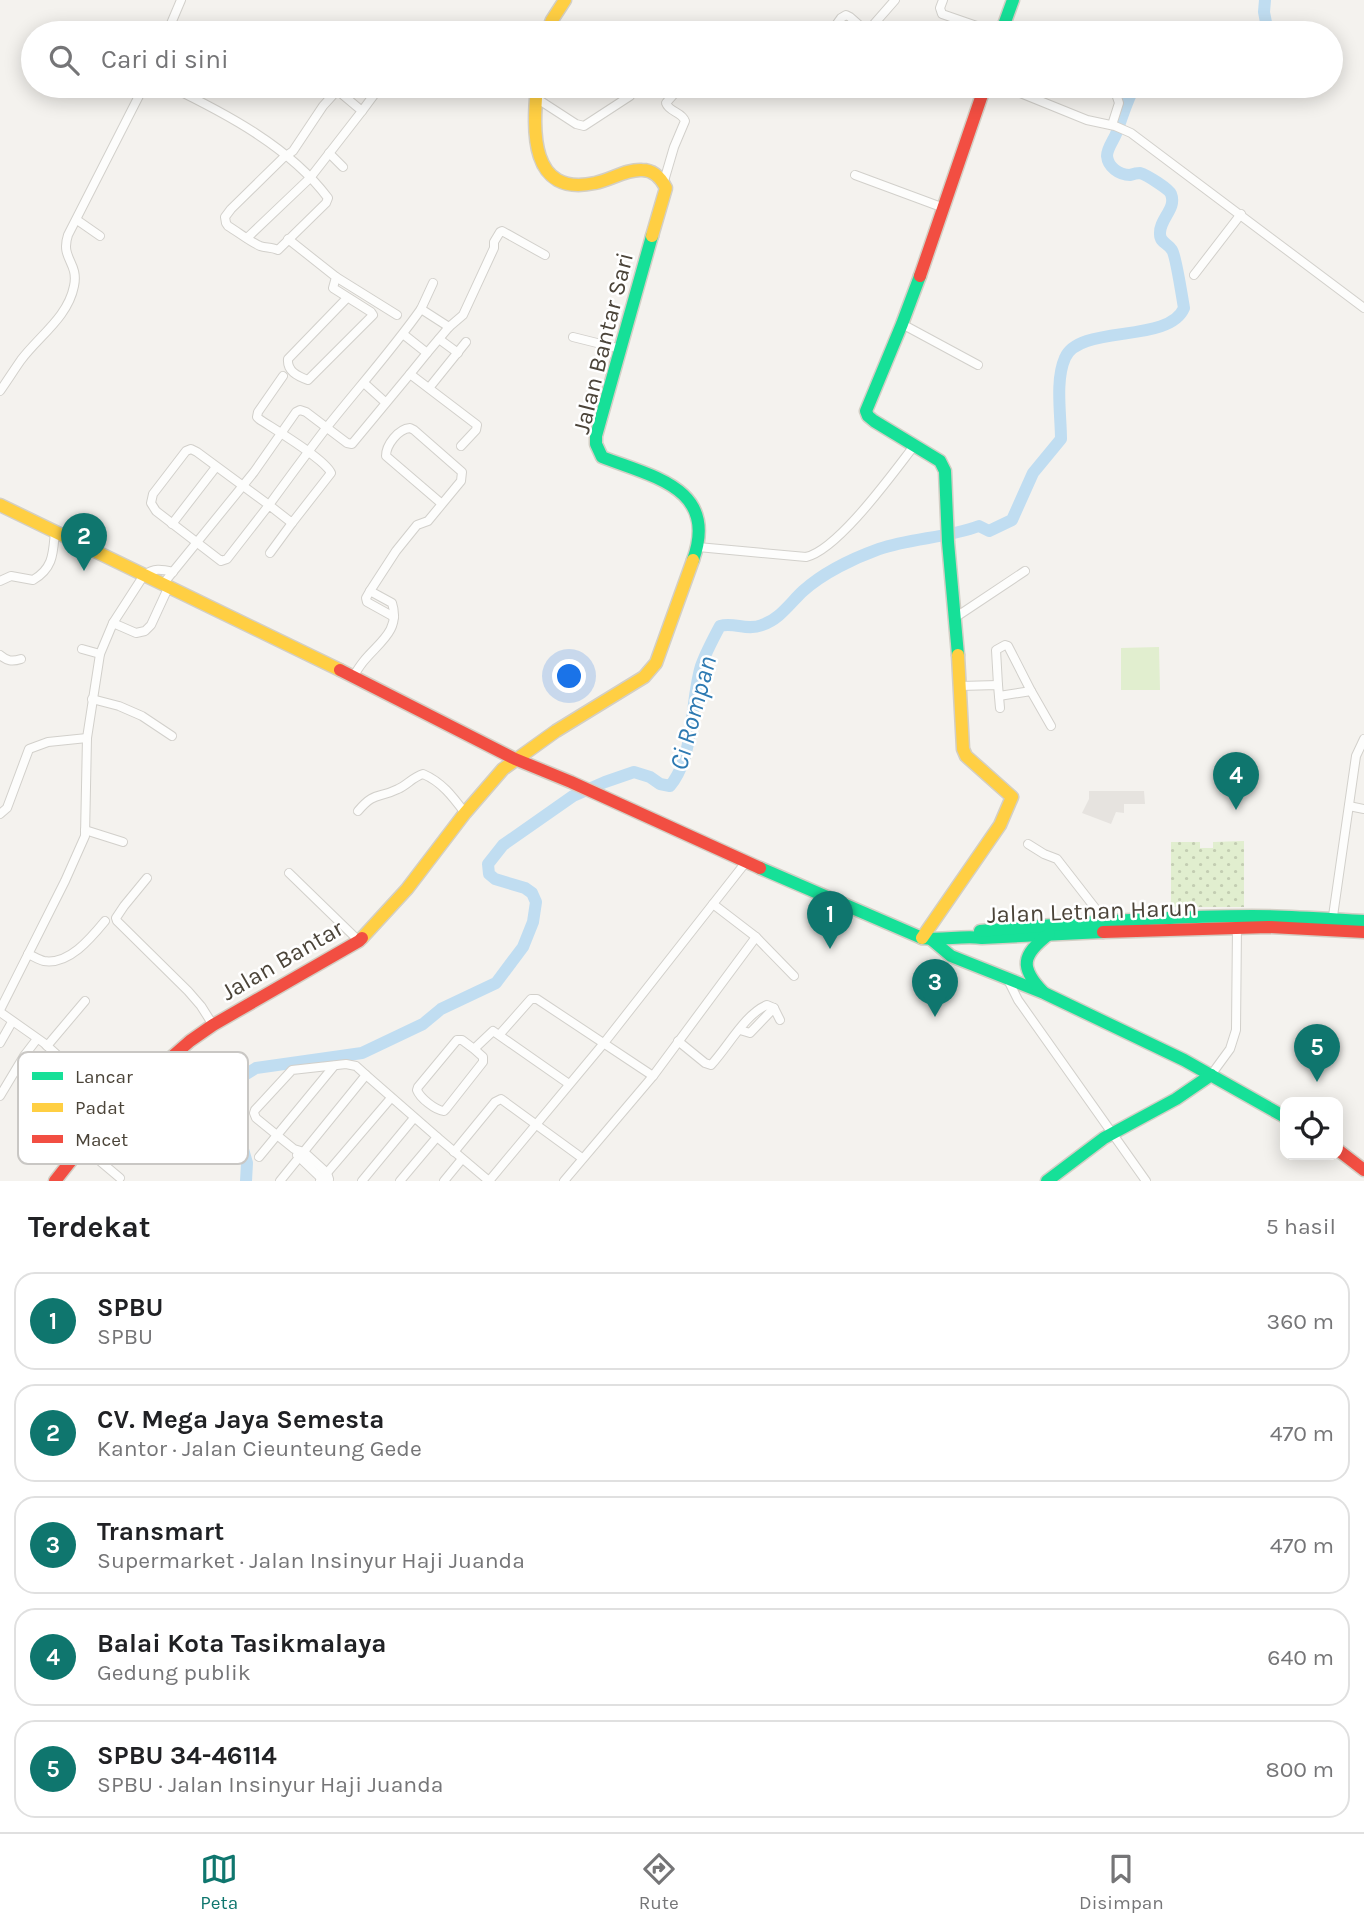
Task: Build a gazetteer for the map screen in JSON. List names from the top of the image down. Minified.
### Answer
{"streets":{"street":["Jalan Bantar Sari","Jalan Letnan Harun","Jalan Bantar"]},"crossings":[["Jalan Bantar Sari","Jalan Bantar"]],"water":["Ci Rompan"],"legend":["Lancar","Padat","Macet"],"page":{"search":"Cari di sini","pins":["2","4","1","3","5"],"heading":["Terdekat","5 hasil"],"list":[{"mark":"1","name":"SPBU","note":"SPBU","value":"360 m"},{"mark":"2","name":"CV. Mega Jaya Semesta","note":"Kantor · Jalan Cieunteung Gede","value":"470 m"},{"mark":"3","name":"Transmart","note":"Supermarket · Jalan Insinyur Haji Juanda","value":"470 m"},{"mark":"4","name":"Balai Kota Tasikmalaya","note":"Gedung publik","value":"640 m"},{"mark":"5","name":"SPBU 34-46114","note":"SPBU · Jalan Insinyur Haji Juanda","value":"800 m"}],"nav":["Peta","Rute","Disimpan"]}}
